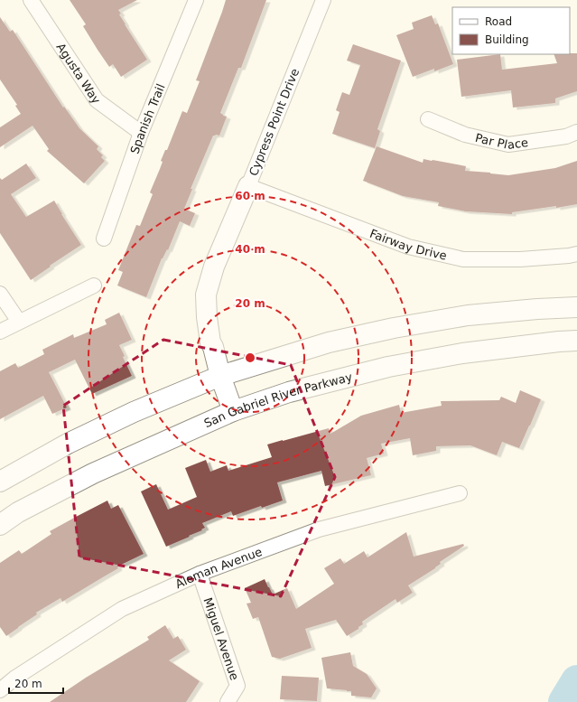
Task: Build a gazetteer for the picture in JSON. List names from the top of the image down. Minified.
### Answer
{"streets":{"main road":["Cypress Point Drive","San Gabriel River Parkway"],"street":["Agusta Way","Spanish Trail","Par Place","Fairway Drive","Aleman Avenue","Miguel Avenue"]},"crossings":[["Agusta Way","Spanish Trail"],["Cypress Point Drive","Fairway Drive"],["Cypress Point Drive","San Gabriel River Parkway"],["Aleman Avenue","Miguel Avenue"]],"legend":["Road","Building"],"scale_bar":"20 m","rings":["60 m","40 m","20 m"]}
